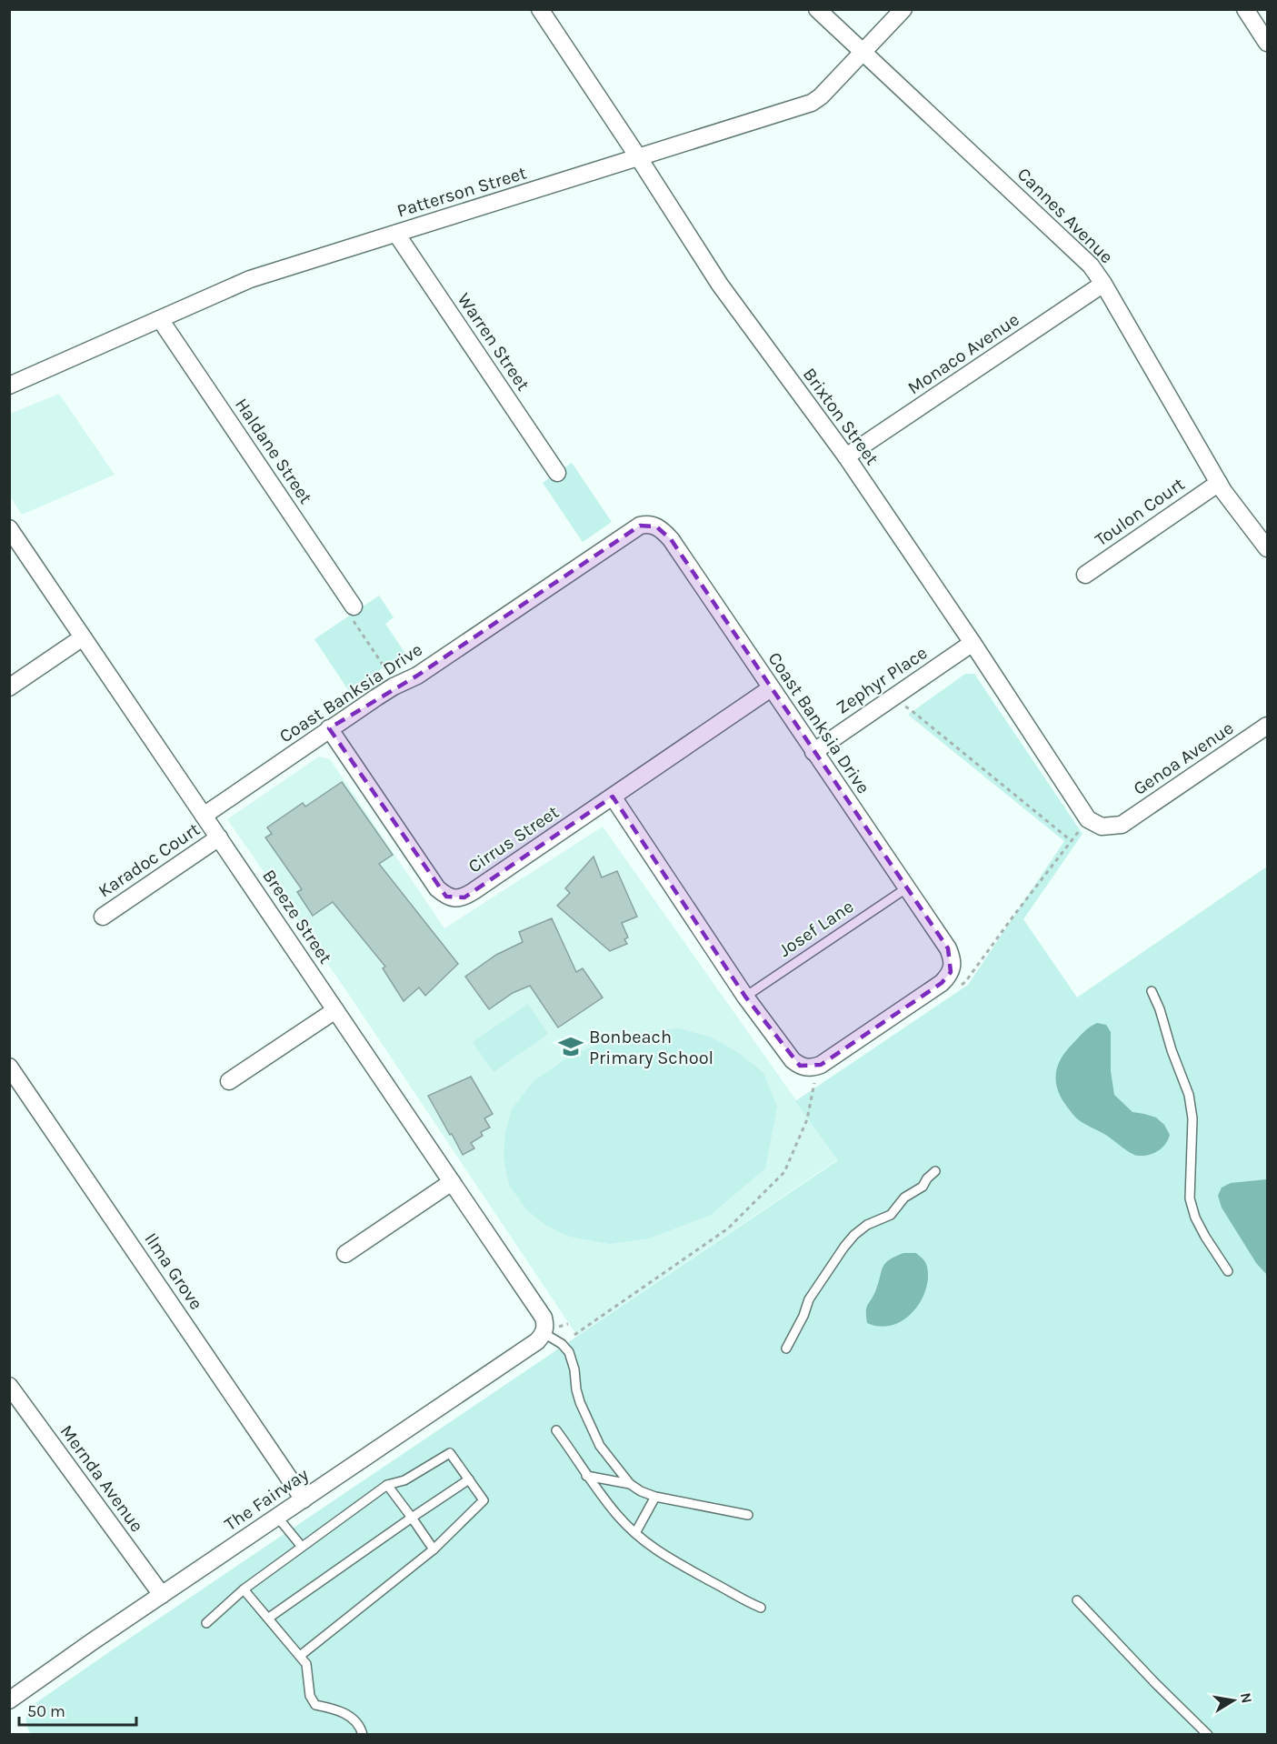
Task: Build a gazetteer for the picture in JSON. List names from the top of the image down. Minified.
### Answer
{"streets":{"street":["Patterson Street","Cannes Avenue","Warren Street","Monaco Avenue","Brixton Street","Haldane Street","Toulon Court","Zephyr Place","Coast Banksia Drive","Genoa Avenue","Cirrus Street","Karadoc Court","Breeze Street","Ilma Grove","Mernda Avenue","The Fairway"],"lane":["Josef Lane"]},"crossings":[["Patterson Street","Cannes Avenue"],["Patterson Street","Warren Street"],["Patterson Street","Brixton Street"],["Patterson Street","Haldane Street"],["Cannes Avenue","Monaco Avenue"],["Cannes Avenue","Toulon Court"],["Monaco Avenue","Brixton Street"],["Brixton Street","Zephyr Place"],["Brixton Street","Genoa Avenue"],["Zephyr Place","Coast Banksia Drive"],["Coast Banksia Drive","Cirrus Street"],["Coast Banksia Drive","Breeze Street"],["Coast Banksia Drive","Josef Lane"],["Karadoc Court","Breeze Street"],["Breeze Street","The Fairway"],["Ilma Grove","The Fairway"],["Mernda Avenue","The Fairway"]],"places":{"school or university":["Bonbeach Primary School"]},"scale_bar":"50 m","north":"right"}
